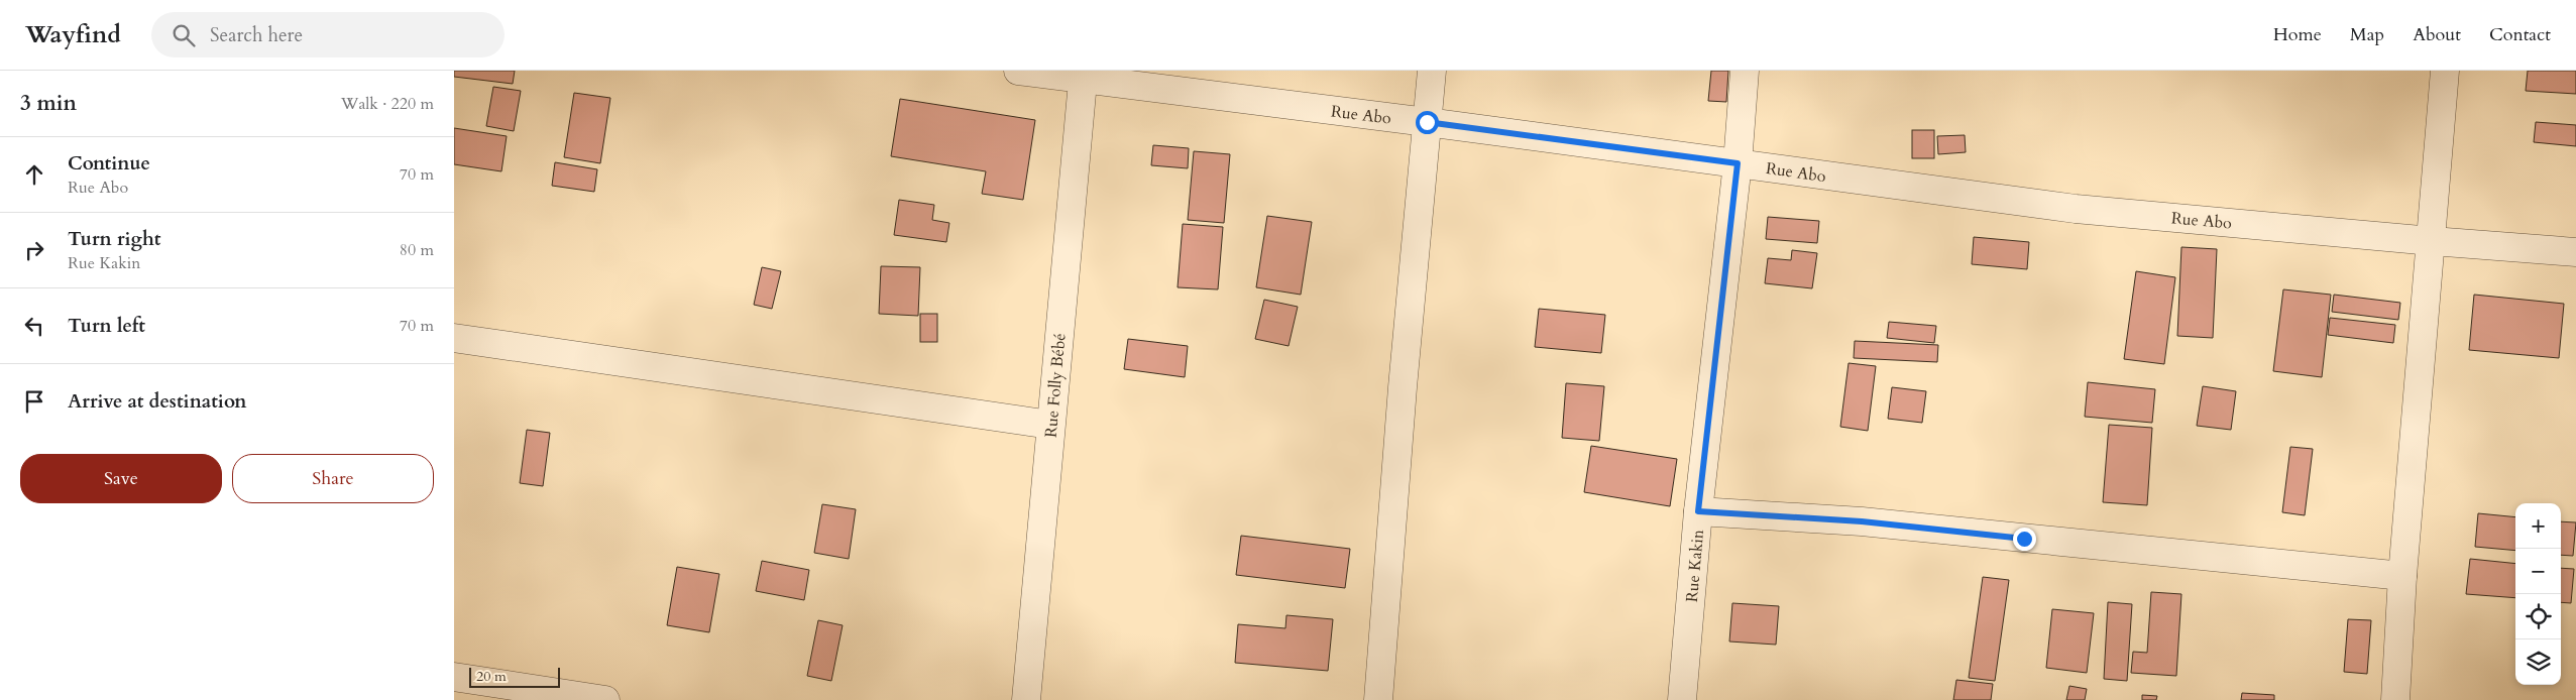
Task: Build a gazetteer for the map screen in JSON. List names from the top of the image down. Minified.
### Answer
{"streets":{"street":["Rue Abo","Rue Folly Bébé","Rue Kakin"]},"crossings":[["Rue Abo","Rue Folly Bébé"],["Rue Abo","Rue Kakin"]],"scale_bar":"20 m","page":{"header":"Wayfind","search":"Search here","nav":["Home","Map","About","Contact"],"heading":["3 min","Walk · 220 m"],"list":[["Continue","Rue Abo","70 m"],["Turn right","Rue Kakin","80 m"],["Turn left","70 m"],"Arrive at destination"],"buttons":["Save","Share"],"map_buttons":["+","−"],"scale":"20 m"}}
